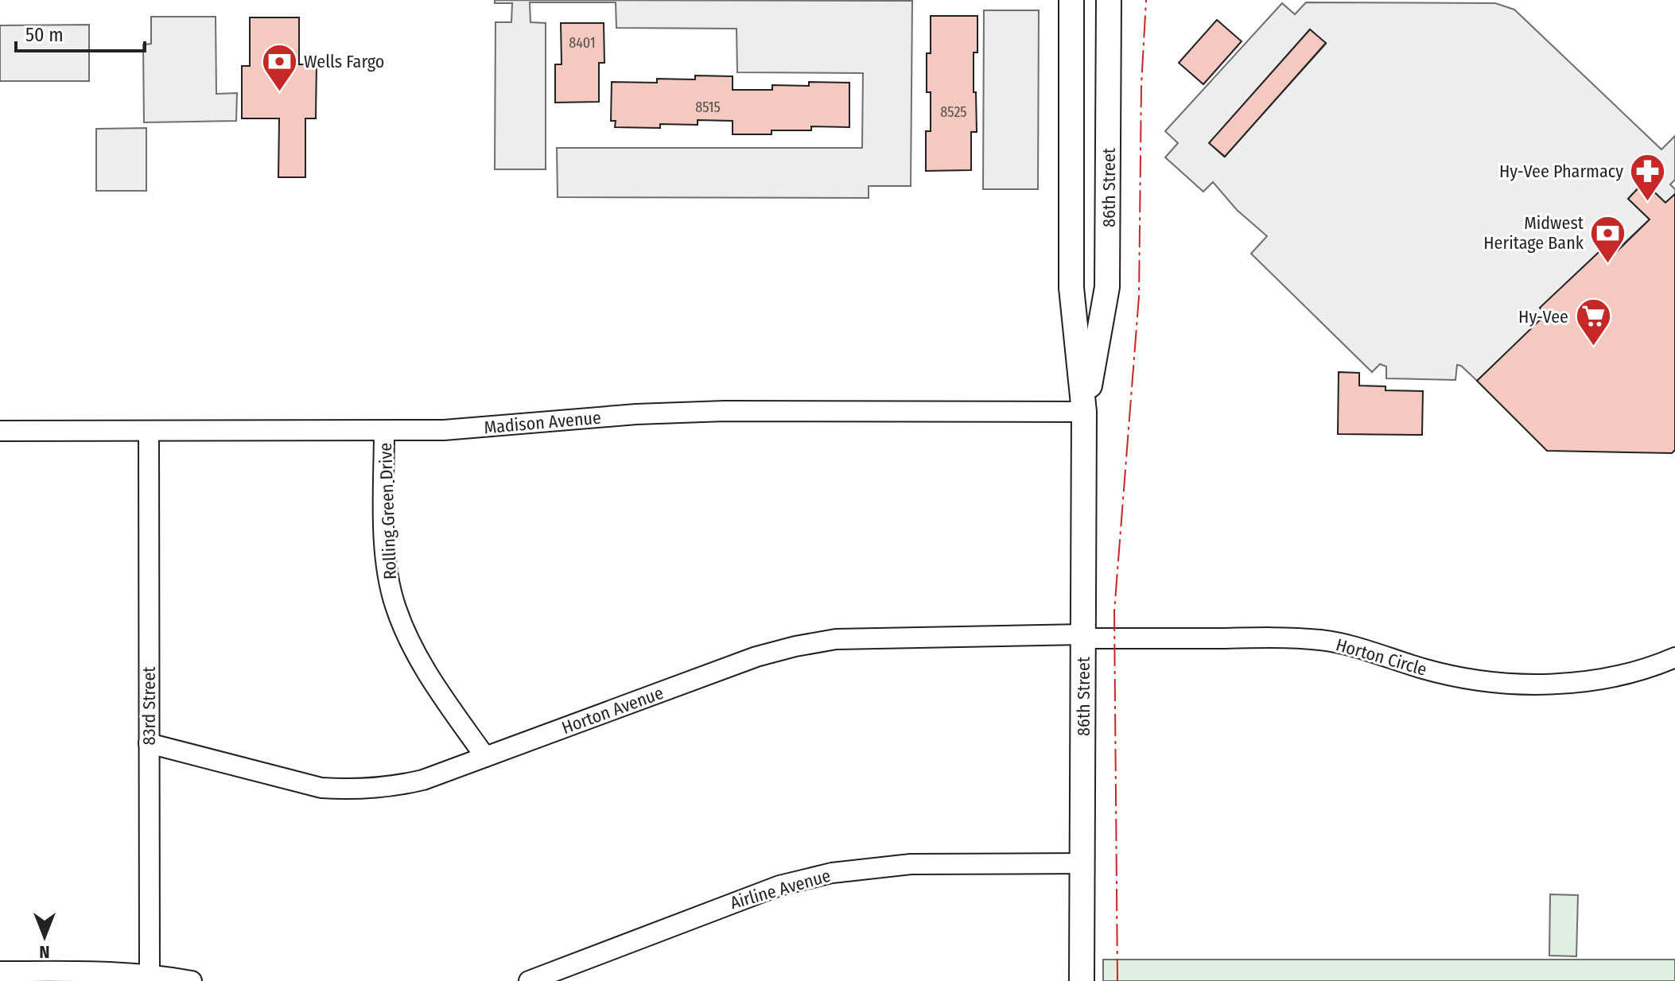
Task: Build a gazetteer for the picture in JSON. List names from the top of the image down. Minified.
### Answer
{"streets":{"main road":["86th Street"],"street":["Madison Avenue","Rolling Green Drive","Horton Circle","83rd Street","Horton Avenue","Airline Avenue"]},"crossings":[["86th Street","Madison Avenue"],["86th Street","Horton Circle"],["86th Street","Horton Avenue"],["86th Street","Airline Avenue"],["Madison Avenue","Rolling Green Drive"],["Madison Avenue","83rd Street"],["Rolling Green Drive","Horton Avenue"],["Horton Circle","Horton Avenue"],["83rd Street","Horton Avenue"]],"places":{"bank":["Wells Fargo","Midwest Heritage Bank"],"pharmacy":["Hy-Vee Pharmacy"],"supermarket":["Hy-Vee"]},"house_numbers":["8401","8515","8525"],"scale_bar":"50 m","north":"bottom"}
